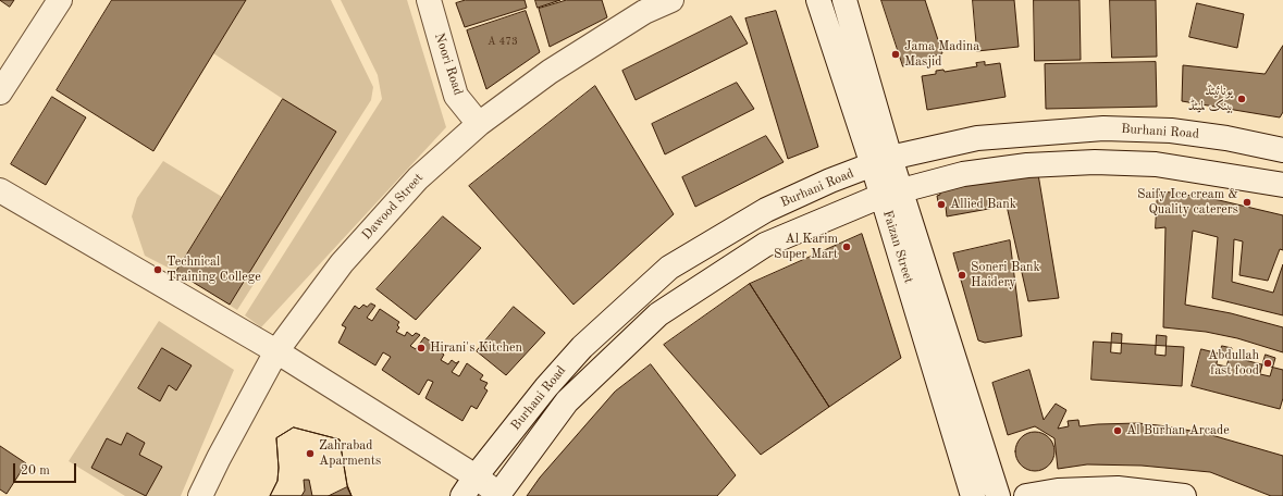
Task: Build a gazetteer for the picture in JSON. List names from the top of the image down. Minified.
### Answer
{"streets":{"street":["Noori Road","Burhani Road","Dawood Street","Faizan Street"]},"crossings":[["Noori Road","Dawood Street"],["Burhani Road","Faizan Street"]],"places":["Jama Madina Masjid","یونائیٹڈ بینک لمیٹڈ","Saify Ice cream & Quality caterers","Allied Bank","Al Karim Super Mart","Technical Training College","Soneri Bank Haidery","Hirani's Kitchen","Abdullah fast food","Al Burhan Arcade","Zahrabad Aparments"],"house_numbers":["A 473"],"scale_bar":"20 m"}
